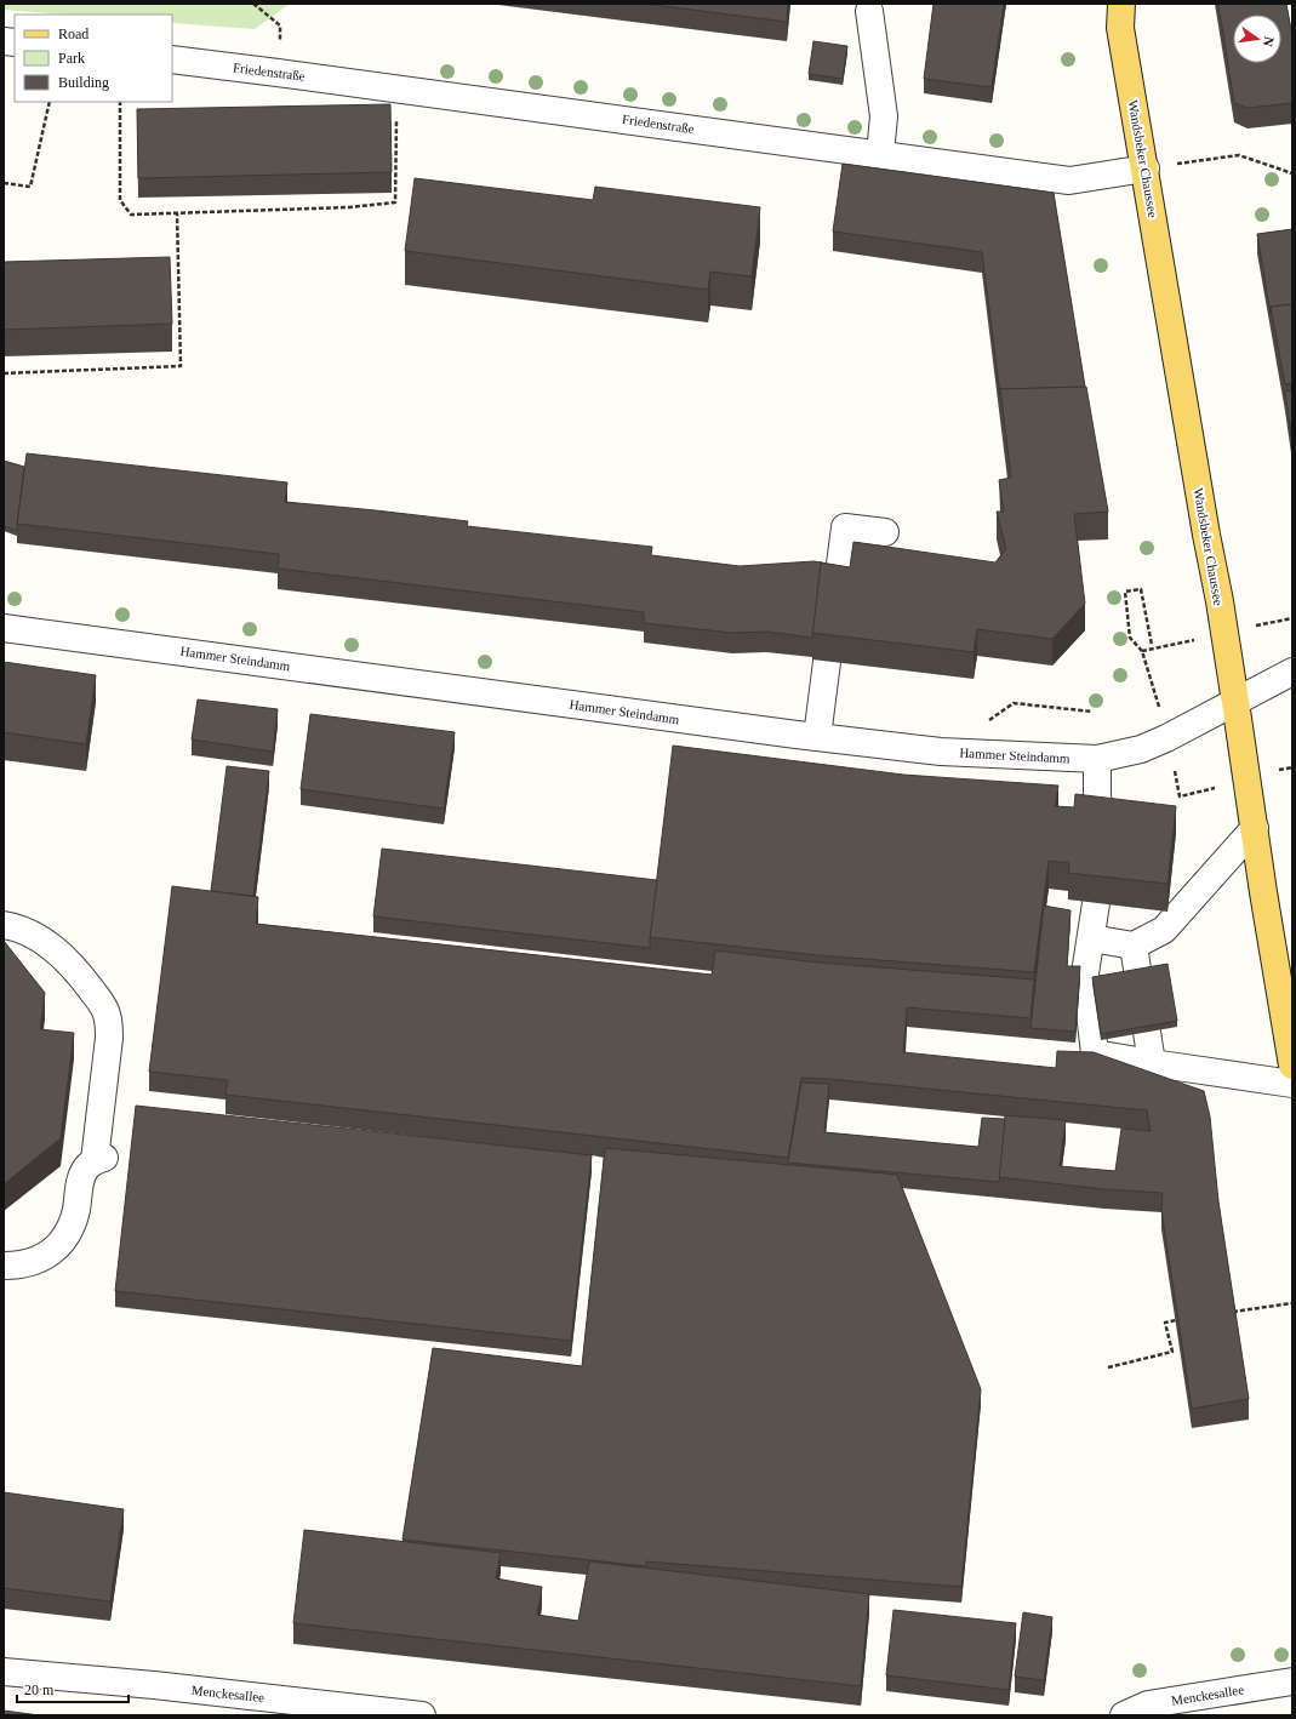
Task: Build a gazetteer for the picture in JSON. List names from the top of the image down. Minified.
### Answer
{"streets":{"main road":["Wandsbeker Chaussee"],"street":["Friedenstraße","Hammer Steindamm","Menckesallee"]},"crossings":[["Friedenstraße","Wandsbeker Chaussee"],["Wandsbeker Chaussee","Hammer Steindamm"]],"legend":["Road","Park","Building"],"scale_bar":"20 m","north":"right"}
